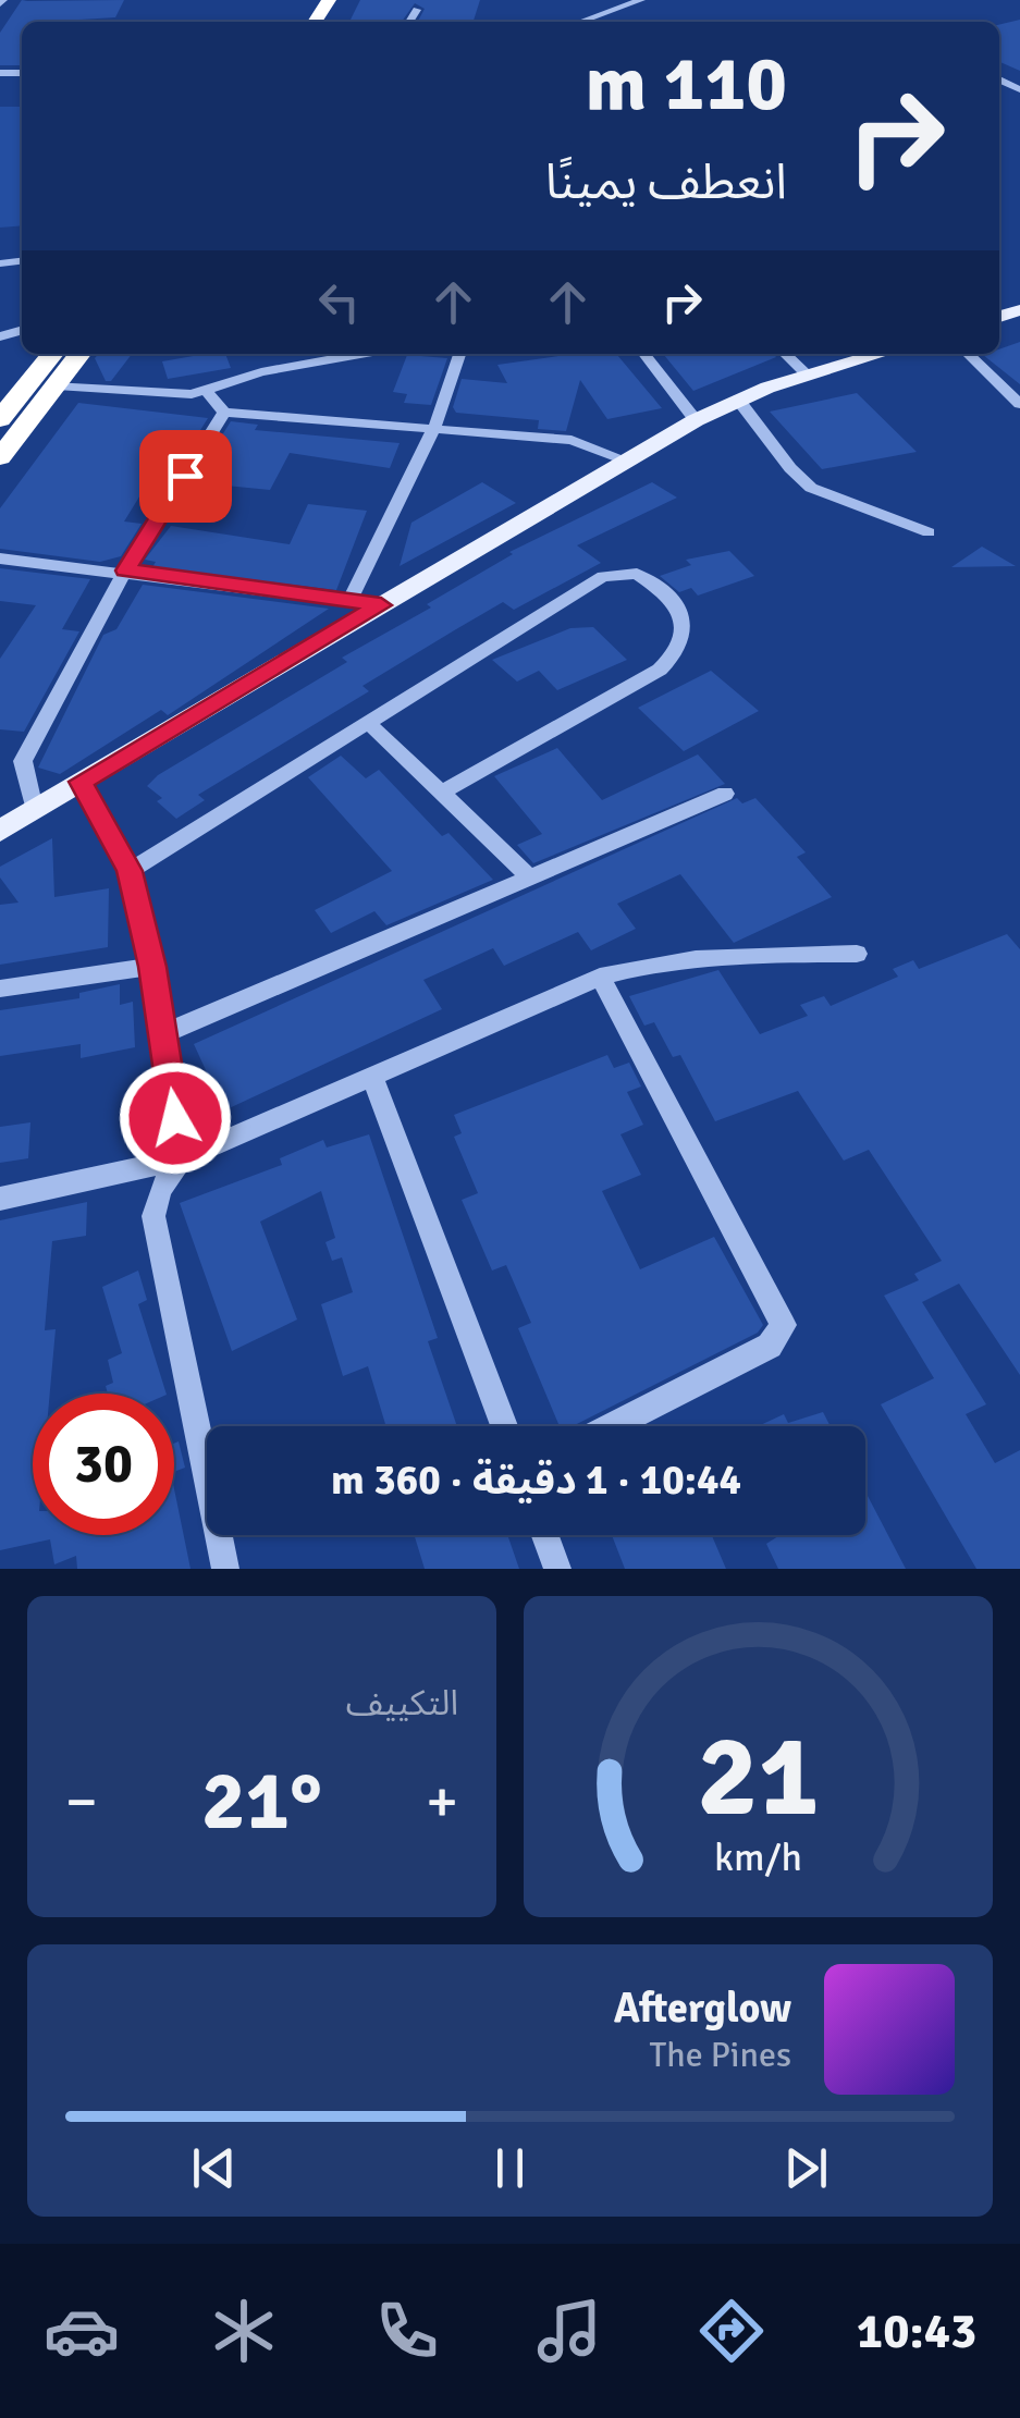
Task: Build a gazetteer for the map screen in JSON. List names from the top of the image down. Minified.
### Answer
{"page":{"turn":["110 m","انعطف يمينًا"],"limit":"30","trip":"10:44 · 1 دقيقة · 360 m","tile":"التكييف","heat":["−","21°","+"],"song":["Afterglow","The Pines"],"tabs":"10:43","gauge":["21","km/h"]}}
